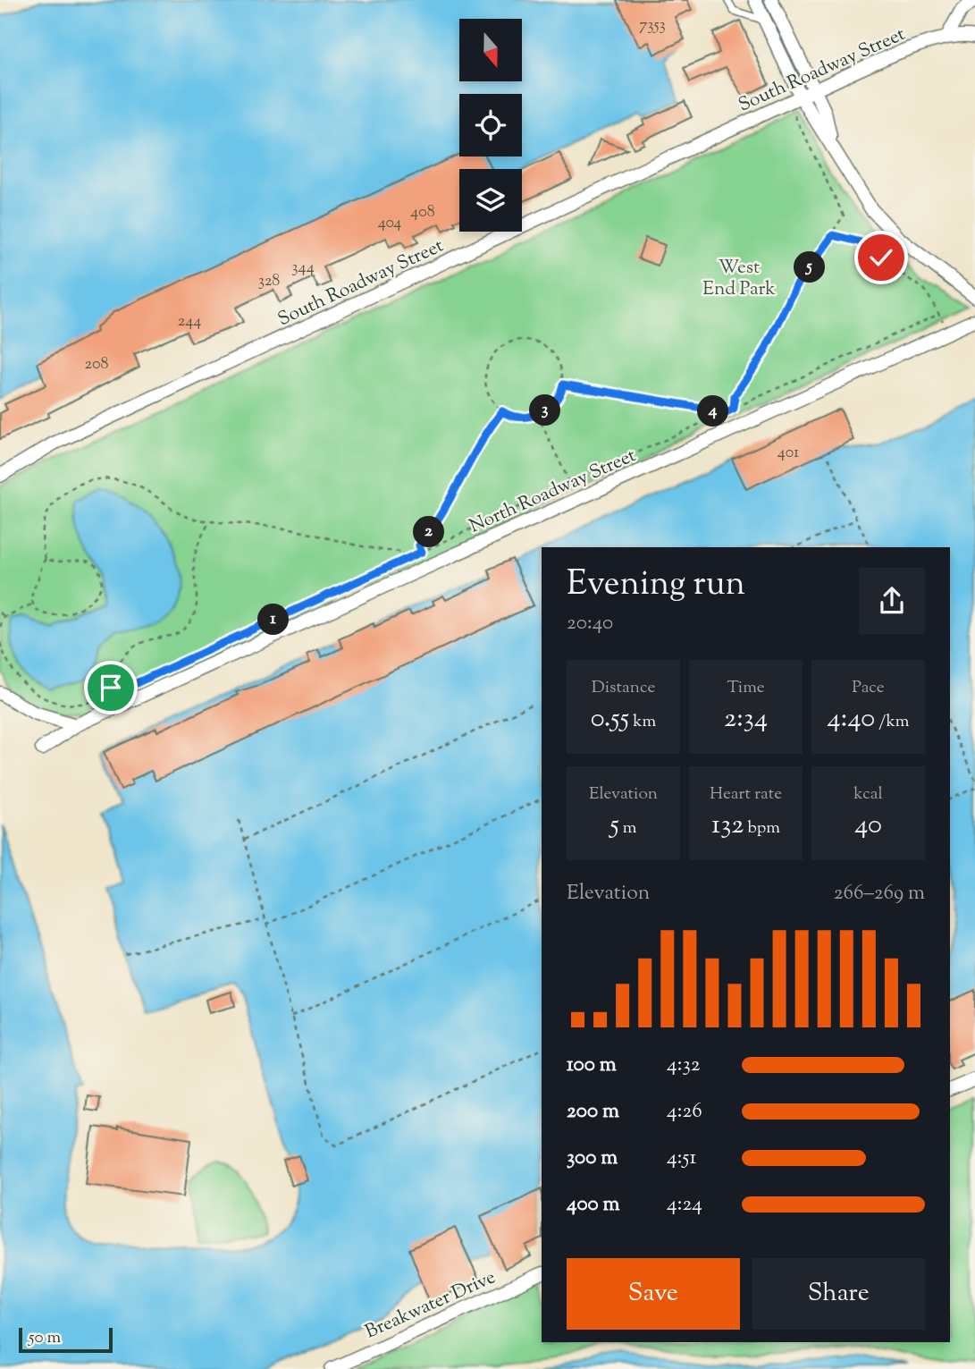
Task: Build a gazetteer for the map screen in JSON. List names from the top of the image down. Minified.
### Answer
{"streets":{"street":["South Roadway Street","North Roadway Street","Breakwater Drive"]},"parks":["West End Park"],"house_numbers":["7353","408","404","344","328","244","208","401"],"scale_bar":"50 m","north":"bottom","page":{"pins":["5","3","4","2","1"],"heading":["Evening run","20:40"],"stats":[["Distance","0.55 km"],["Time","2:34"],["Pace","4:40 /km"],["Elevation","5 m"],["Heart rate","132 bpm"],["kcal","40"]],"chart":["Elevation","266–269 m"],"list":[{"name":"100 m","note":"4:32"},{"name":"200 m","note":"4:26"},{"name":"300 m","note":"4:51"},{"name":"400 m","note":"4:24"}],"buttons":["Save","Share"],"scale":"50 m"}}
